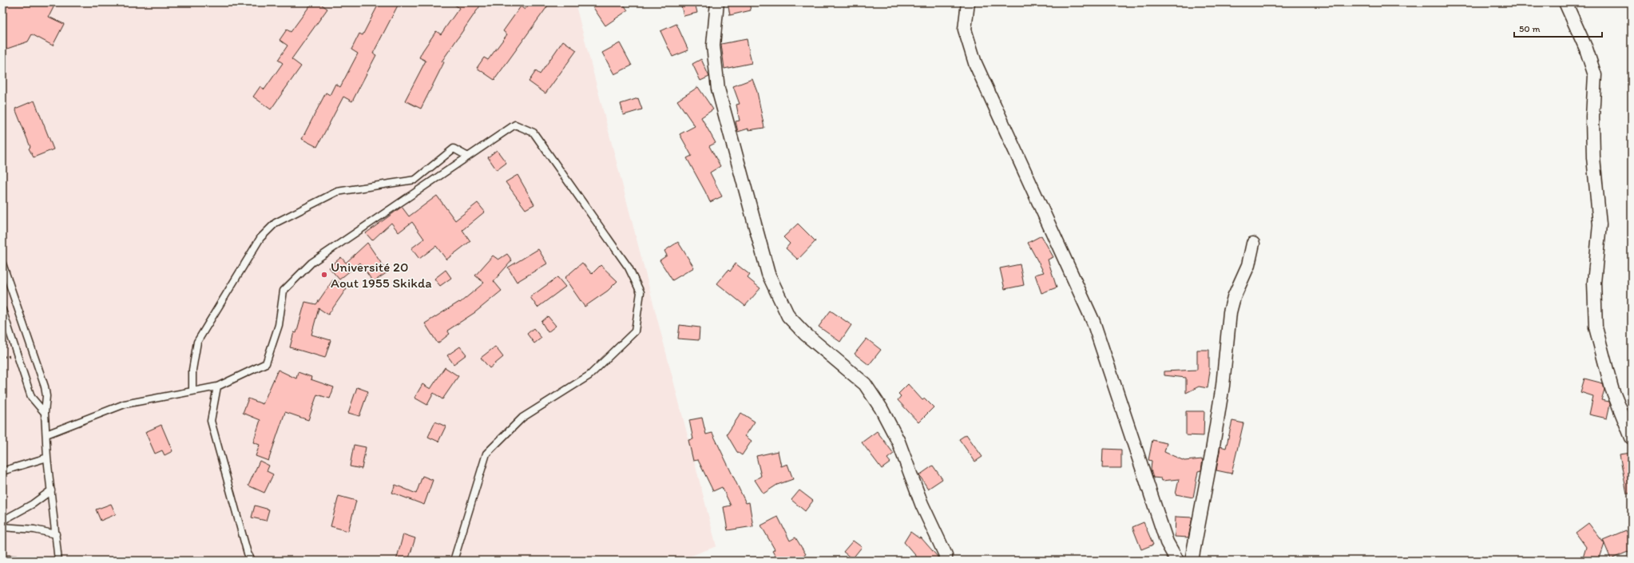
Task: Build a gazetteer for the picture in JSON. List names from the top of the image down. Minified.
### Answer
{"places":["Université 20 Aout 1955 Skikda"],"scale_bar":"50 m"}
